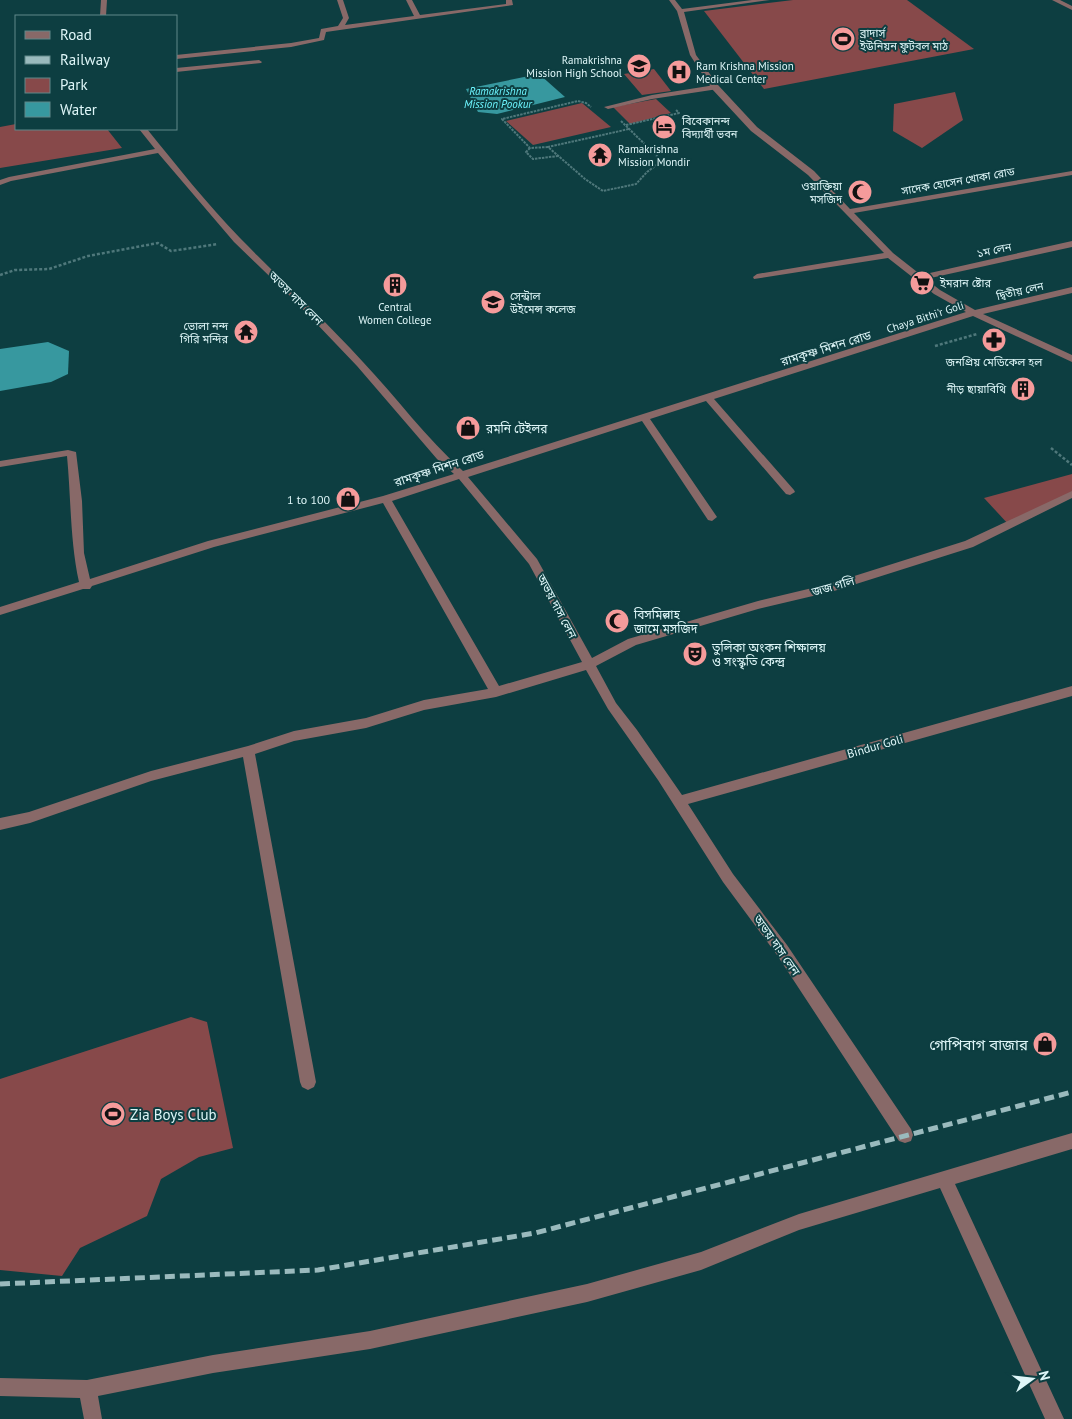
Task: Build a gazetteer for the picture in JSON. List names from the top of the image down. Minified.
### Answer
{"streets":{"street":["সাদেক হোসেন খোকা রোড","১ম লেন","দ্বিতীয় লেন","অভয় দাস লেন","Chaya Bithi'r Goli","রামকৃষ্ণ মিশন রোড","জজ গলি","Bindur Goli"]},"crossings":[["দ্বিতীয় লেন","Chaya Bithi'r Goli"],["অভয় দাস লেন","রামকৃষ্ণ মিশন রোড"],["অভয় দাস লেন","জজ গলি"],["অভয় দাস লেন","Bindur Goli"],["Chaya Bithi'r Goli","রামকৃষ্ণ মিশন রোড"]],"water":["Ramakrishna Mission Pookur"],"places":{"sports":["ব্রাদার্স ইউনিয়ন ফুটবল মাঠ","Zia Boys Club"],"school or university":["Ramakrishna Mission High School","সেন্ট্রাল উইমেন্স কলেজ"],"hospital":["Ram Krishna Mission Medical Center"],"hotel":["বিবেকানন্দ বিদ্যার্থী ভবন"],"temple":["Ramakrishna Mission Mondir","ভোলা নন্দ গিরি মন্দির"],"mosque":["ওয়াক্তিয়া মসজিদ","বিসমিল্লাহ জামে মসজিদ"],"supermarket":["ইমরান ষ্টোর"],"building":["Central Women College","নীড় ছায়াবিথি"],"pharmacy":["জনপ্রিয় মেডিকেল হল"],"shop":["রমনি টেইলর","1 to 100","গোপিবাগ বাজার"],"theatre":["তুলিকা অংকন শিক্ষালয় ও সংস্কৃতি কেন্দ্র"]},"legend":["Road","Railway","Park","Water"],"north":"right"}
